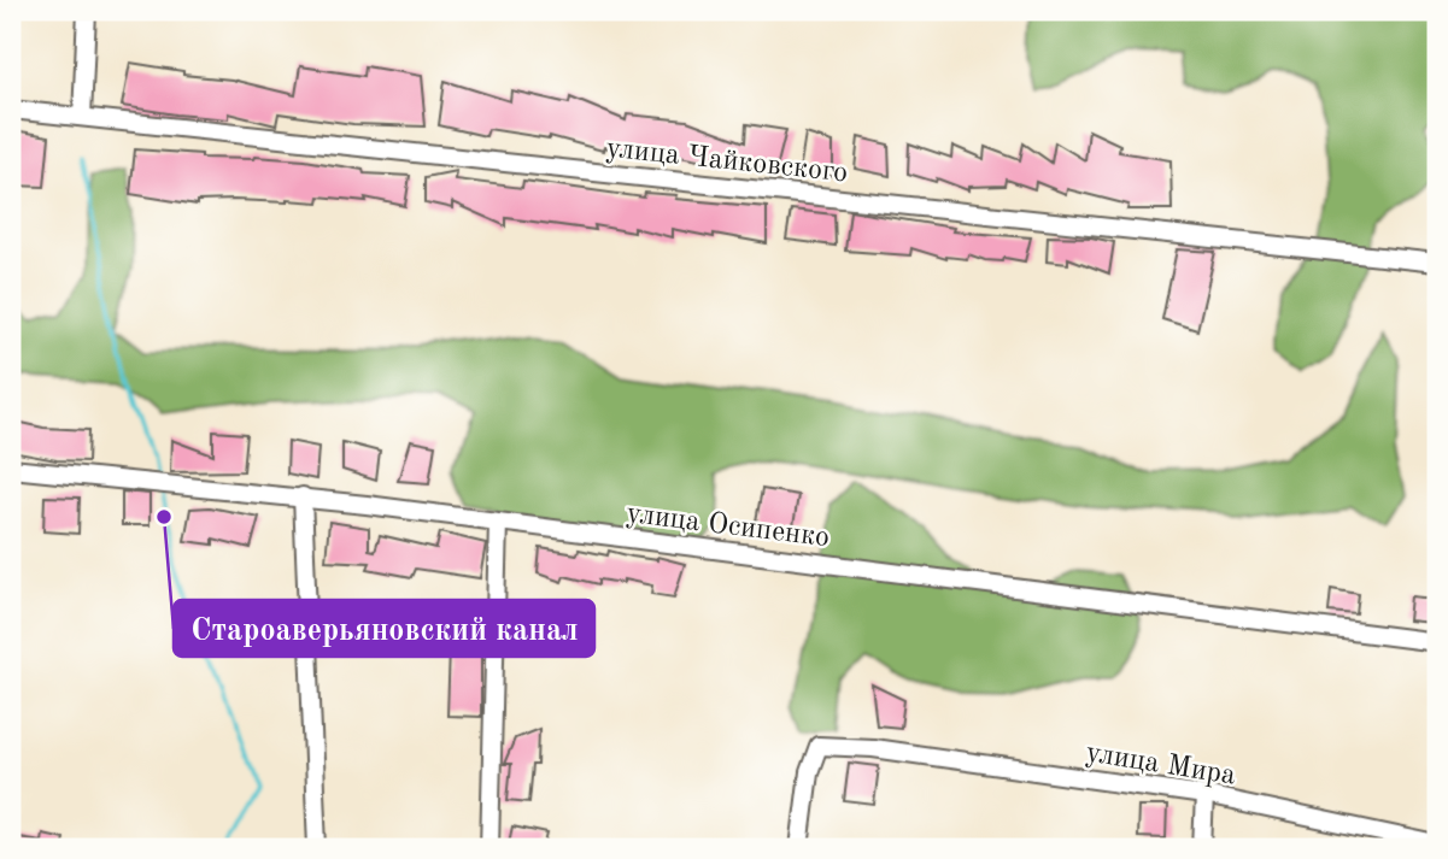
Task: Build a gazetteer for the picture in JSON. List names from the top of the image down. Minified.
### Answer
{"streets":{"street":["улица Чайковского","улица Осипенко","улица Мира"]},"places":["Староаверьяновский канал"]}
